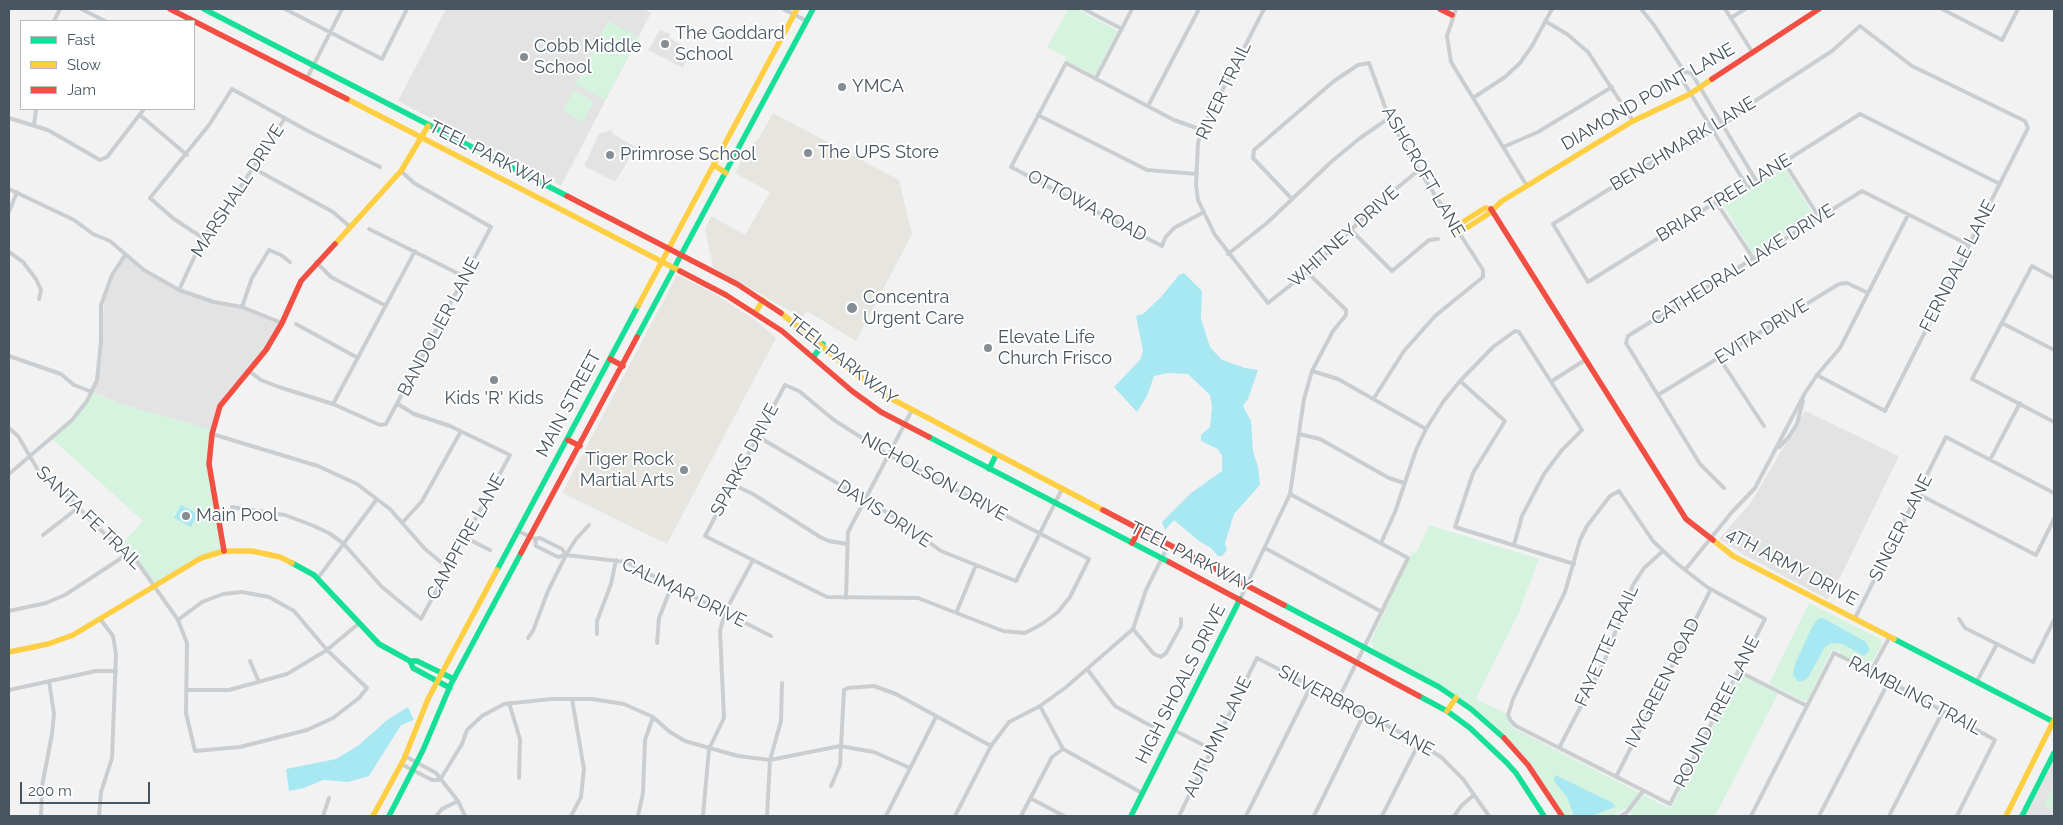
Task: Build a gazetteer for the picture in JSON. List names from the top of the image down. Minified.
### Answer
{"streets":{"main road":["DIAMOND POINT LANE","TEEL PARKWAY","MAIN STREET","4TH ARMY DRIVE","HIGH SHOALS DRIVE"],"street":["RIVER TRAIL","BENCHMARK LANE","ASHCROFT LANE","MARSHALL DRIVE","BRIAR TREE LANE","OTTOWA ROAD","WHITNEY DRIVE","CATHEDRAL LAKE DRIVE","FERNDALE LANE","BANDOLIER LANE","EVITA DRIVE","SPARKS DRIVE","NICHOLSON DRIVE","DAVIS DRIVE","SANTA FE TRAIL","SINGER LANE","CAMPFIRE LANE","CALIMAR DRIVE","FAYETTE TRAIL","IVYGREEN ROAD","RAMBLING TRAIL","SILVERBROOK LANE","ROUND TREE LANE","AUTUMN LANE"]},"crossings":[["RIVER TRAIL","OTTOWA ROAD"],["RIVER TRAIL","WHITNEY DRIVE"],["DIAMOND POINT LANE","ASHCROFT LANE"],["DIAMOND POINT LANE","4TH ARMY DRIVE"],["BENCHMARK LANE","BRIAR TREE LANE"],["BENCHMARK LANE","FERNDALE LANE"],["TEEL PARKWAY","MAIN STREET"],["TEEL PARKWAY","HIGH SHOALS DRIVE"],["ASHCROFT LANE","WHITNEY DRIVE"],["BRIAR TREE LANE","FERNDALE LANE"],["WHITNEY DRIVE","HIGH SHOALS DRIVE"],["CATHEDRAL LAKE DRIVE","EVITA DRIVE"],["MAIN STREET","CALIMAR DRIVE"],["SPARKS DRIVE","NICHOLSON DRIVE"],["SPARKS DRIVE","DAVIS DRIVE"],["NICHOLSON DRIVE","DAVIS DRIVE"],["SINGER LANE","4TH ARMY DRIVE"],["IVYGREEN ROAD","ROUND TREE LANE"],["SILVERBROOK LANE","AUTUMN LANE"]],"places":["The Goddard School","Cobb Middle School","YMCA","The UPS Store","Primrose School","Concentra Urgent Care","Elevate Life Church Frisco","Kids 'R' Kids","Tiger Rock Martial Arts","Main Pool"],"legend":["Fast","Slow","Jam"],"scale_bar":"200 m"}
